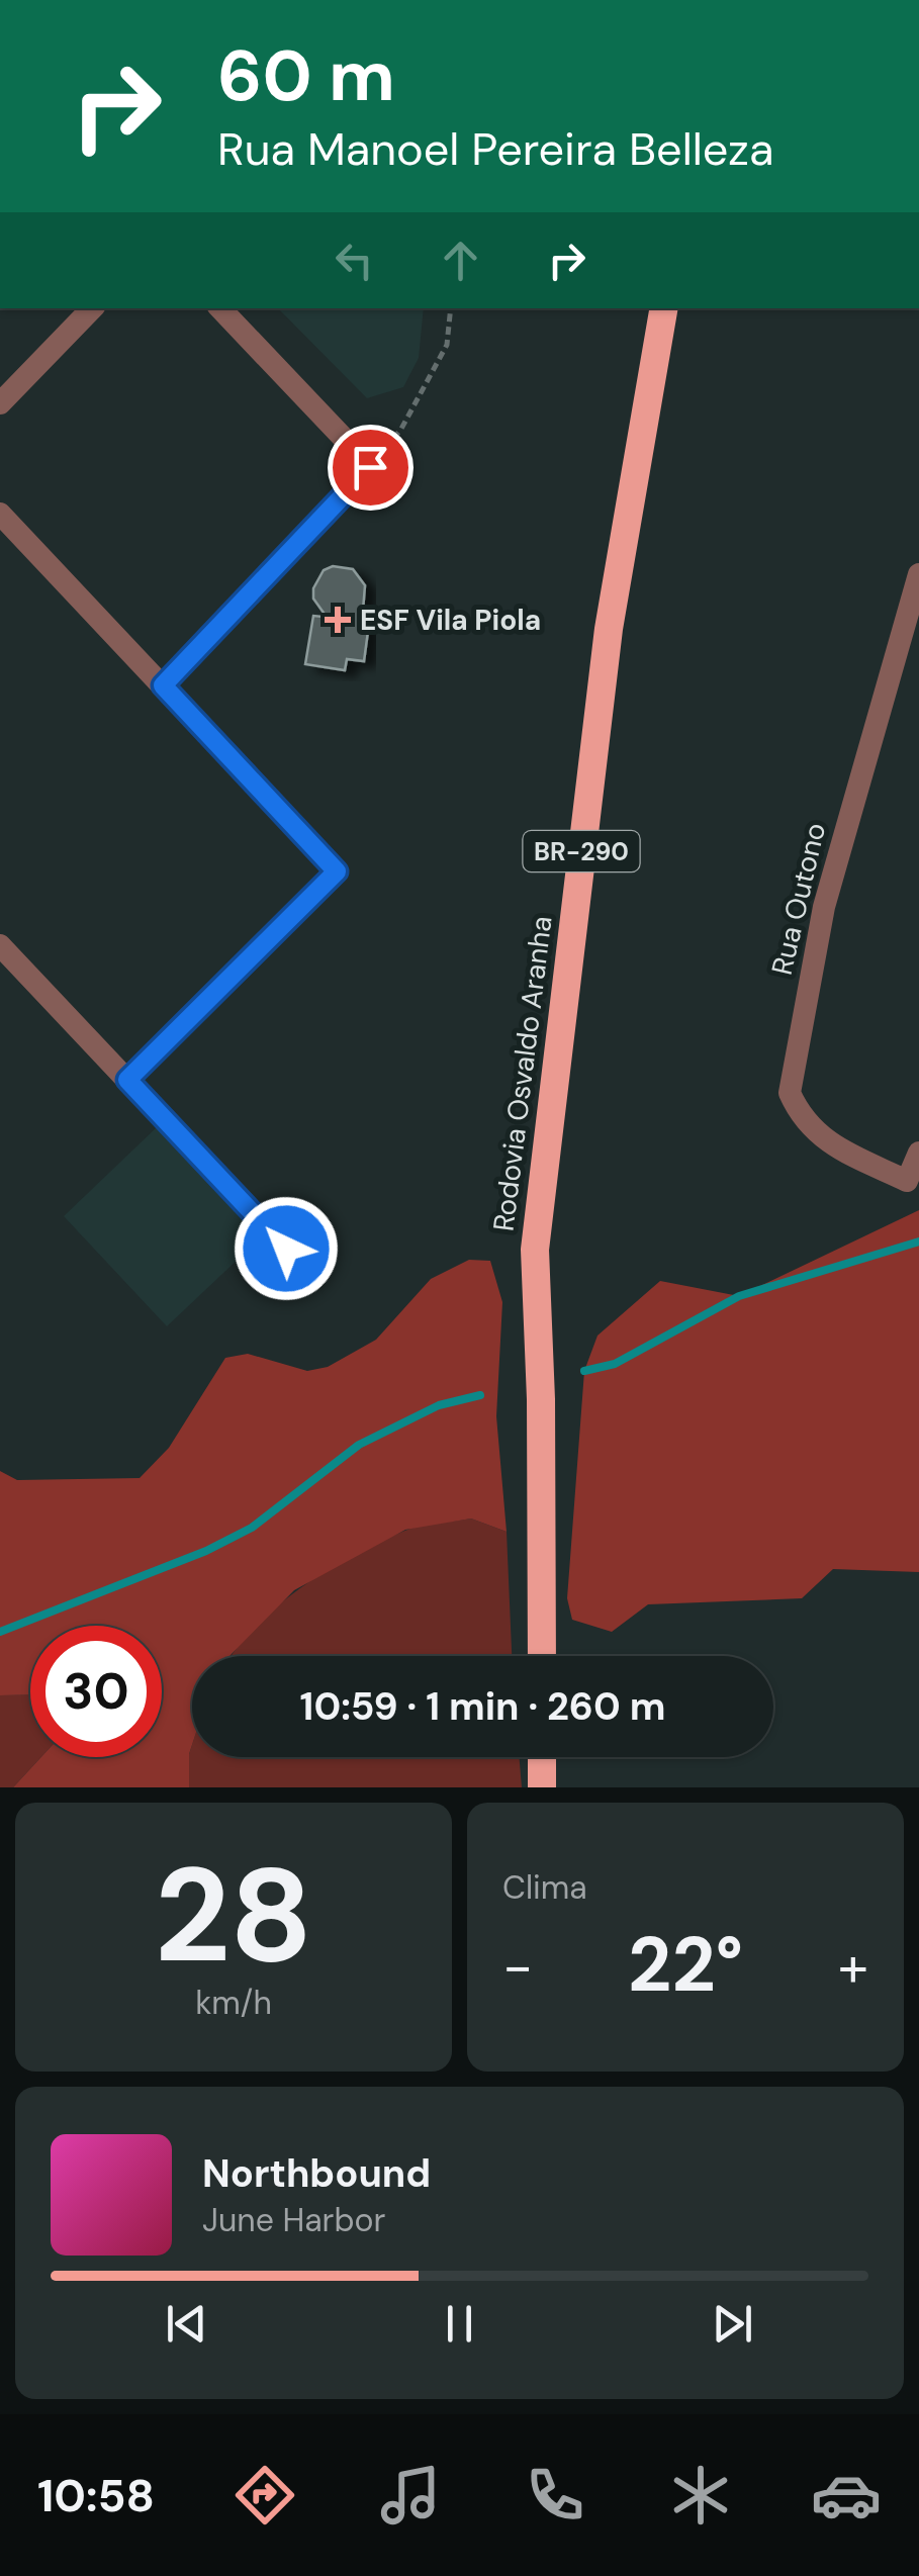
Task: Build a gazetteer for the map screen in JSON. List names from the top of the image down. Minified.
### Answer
{"streets":{"highway":["BR-290","Rodovia Osvaldo Aranha"],"street":["Rua Outono"]},"places":{"health":["ESF Vila Piola"]},"page":{"turn":["60 m","Rua Manoel Pereira Belleza"],"limit":"30","trip":"10:59 · 1 min · 260 m","tile":[["28","km/h"],"Clima"],"heat":["−","22°","+"],"song":["Northbound","June Harbor"],"tabs":"10:58"}}
